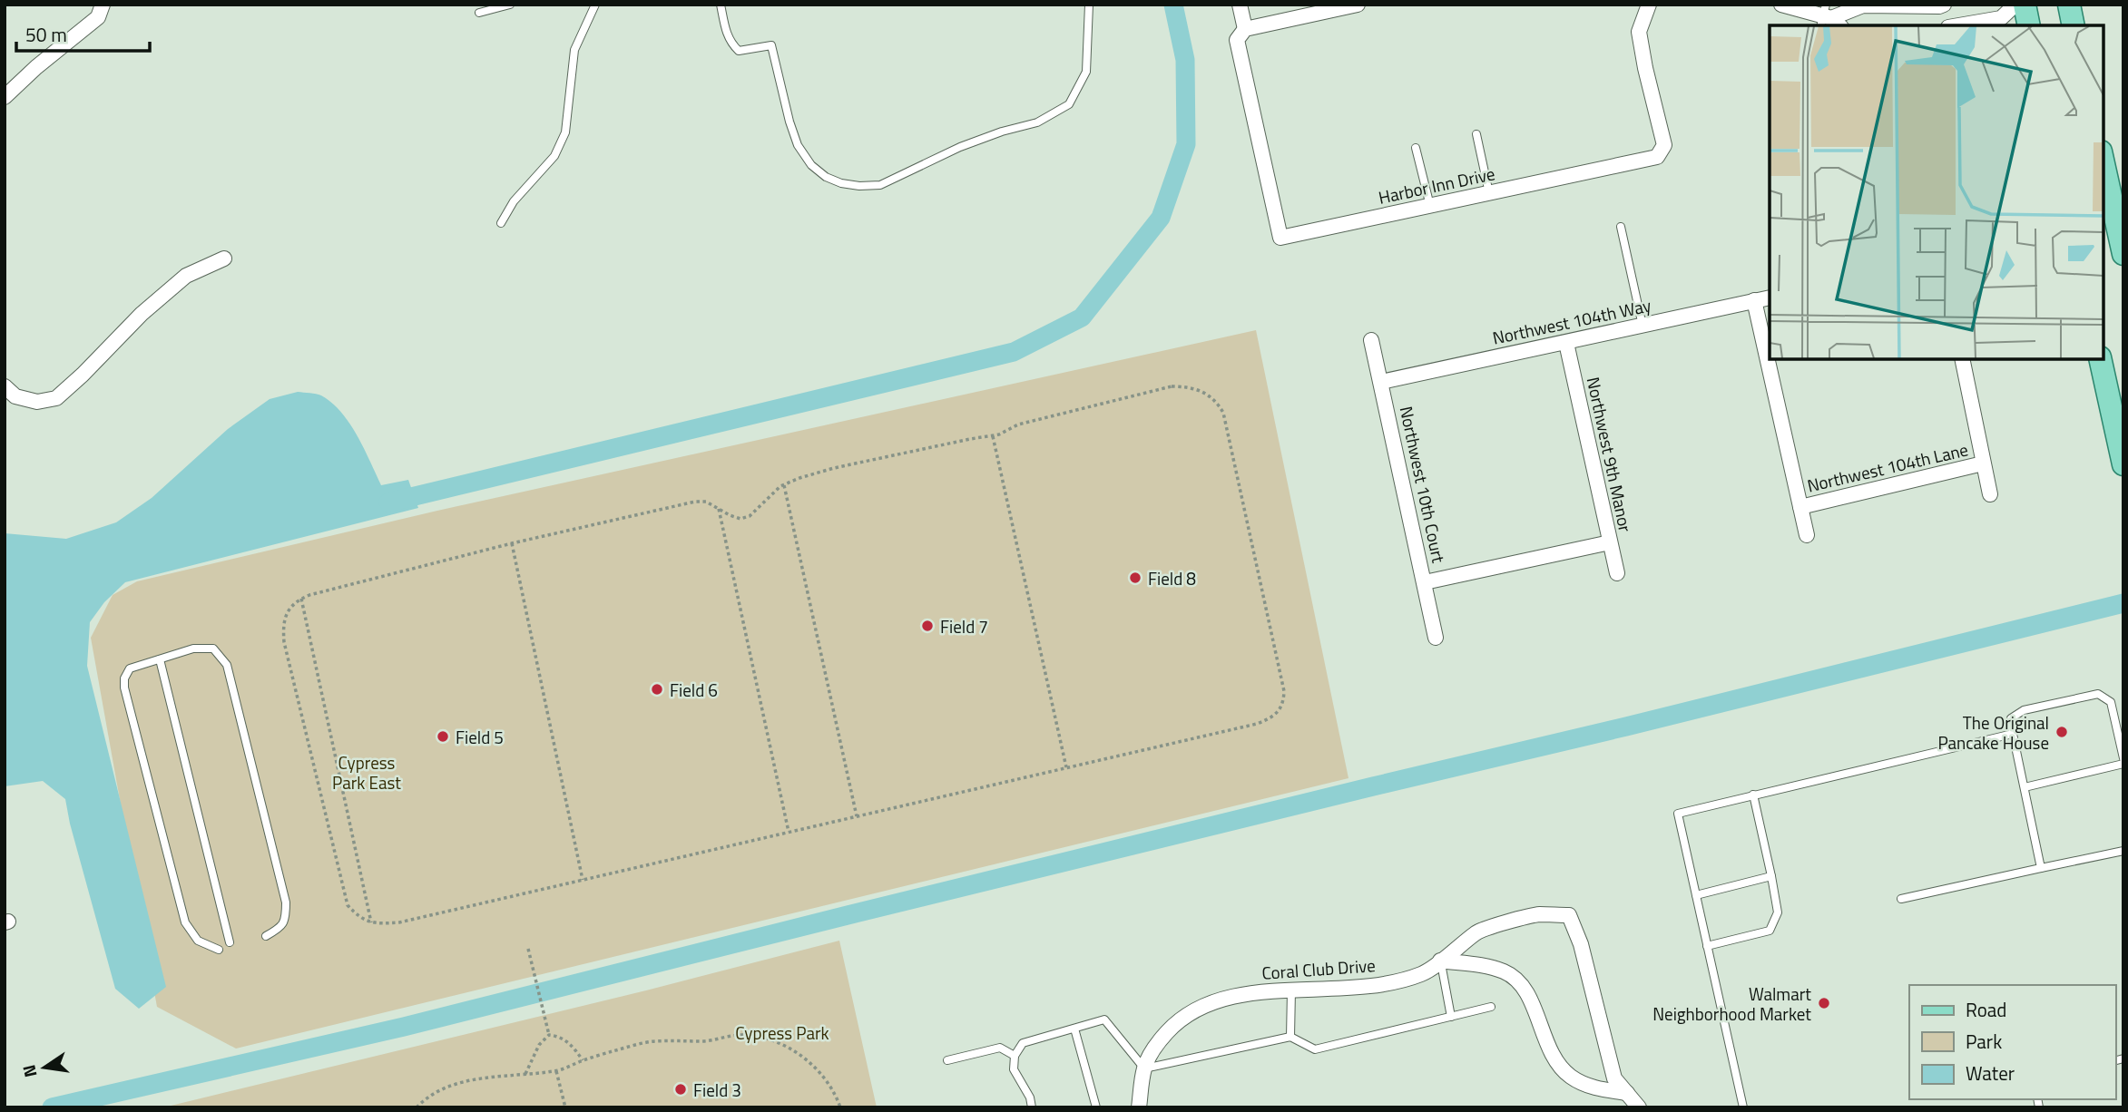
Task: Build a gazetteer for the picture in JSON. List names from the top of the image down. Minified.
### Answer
{"streets":{"street":["Harbor Inn Drive","Northwest 104th Way","Northwest 9th Manor","Northwest 104th Lane","Northwest 10th Court","Coral Club Drive"]},"crossings":[["Northwest 104th Way","Northwest 9th Manor"],["Northwest 104th Way","Northwest 10th Court"]],"parks":["Cypress Park East","Cypress Park"],"places":["Field 8","Field 7","Field 6","The Original Pancake House","Field 5","Walmart Neighborhood Market","Field 3"],"legend":["Road","Park","Water"],"scale_bar":"50 m","north":"left"}
